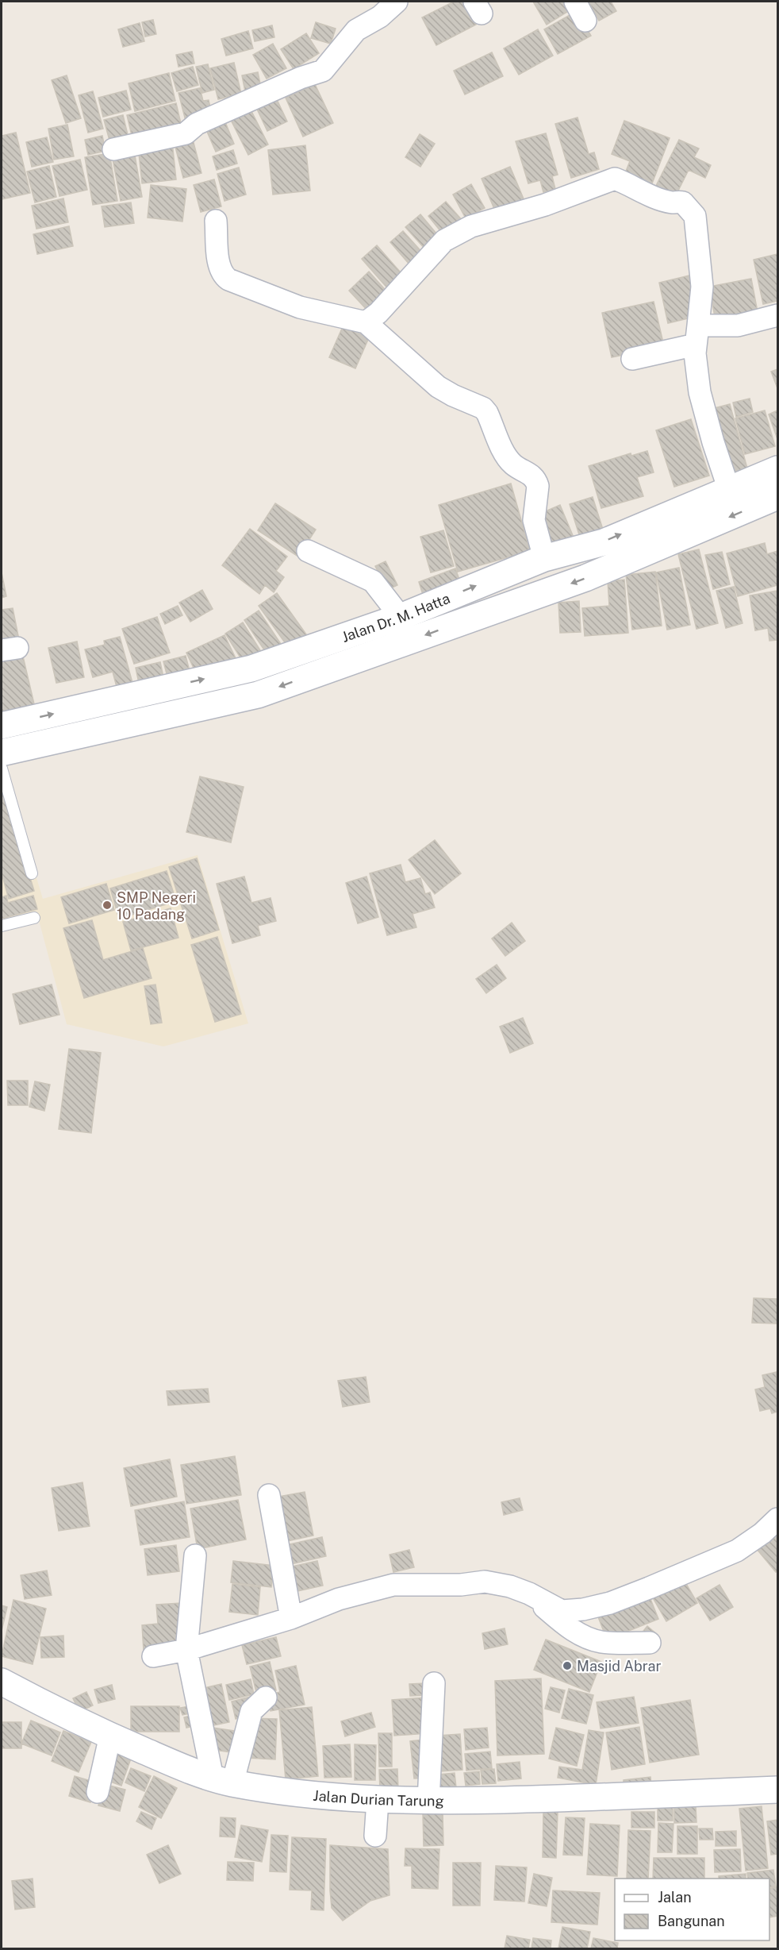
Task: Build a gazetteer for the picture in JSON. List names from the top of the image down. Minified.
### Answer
{"streets":{"main road":["Jalan Dr. M. Hatta","Jalan Durian Tarung"]},"places":["SMP Negeri 10 Padang","Masjid Abrar"],"legend":["Jalan","Bangunan"]}
